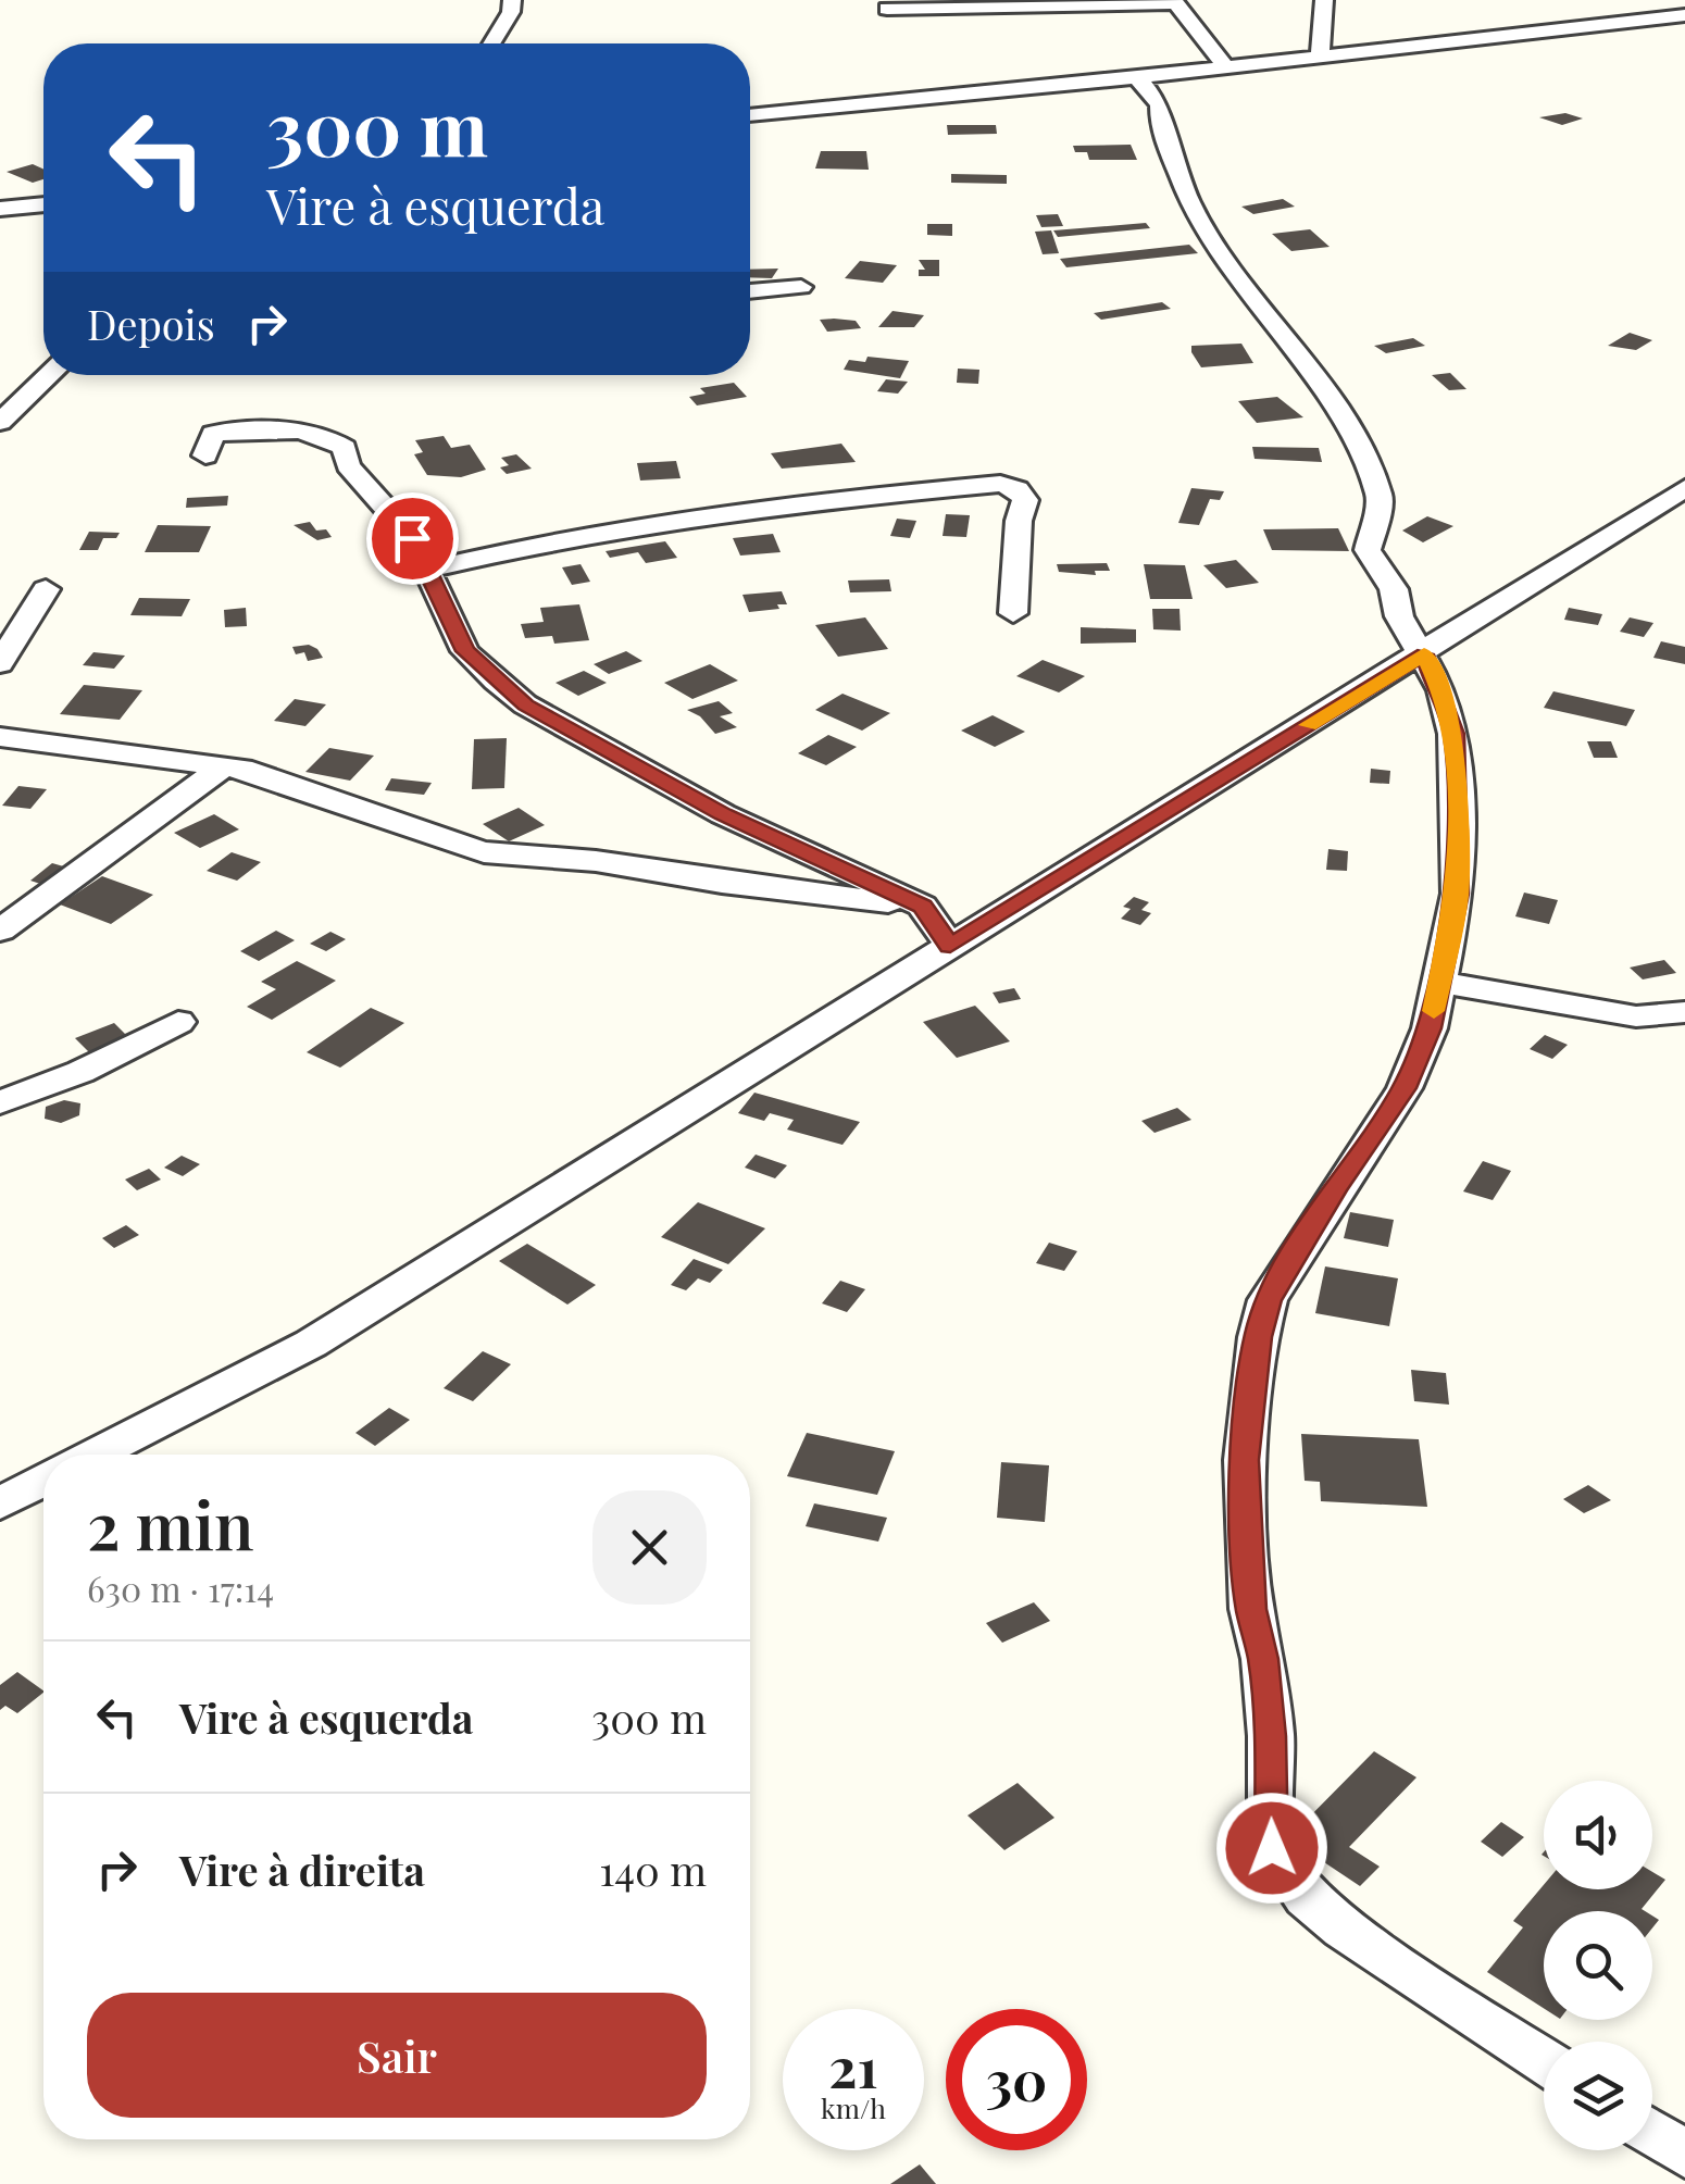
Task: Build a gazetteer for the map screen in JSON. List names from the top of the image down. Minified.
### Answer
{"page":{"turn":["300 m","Vire à esquerda"],"then":"Depois","heading":["2 min","630 m · 17:14"],"list":[{"name":"Vire à esquerda","value":"300 m"},{"name":"Vire à direita","value":"140 m"}],"buttons":"Sair","speed":"21 km/h","limit":"30"}}
